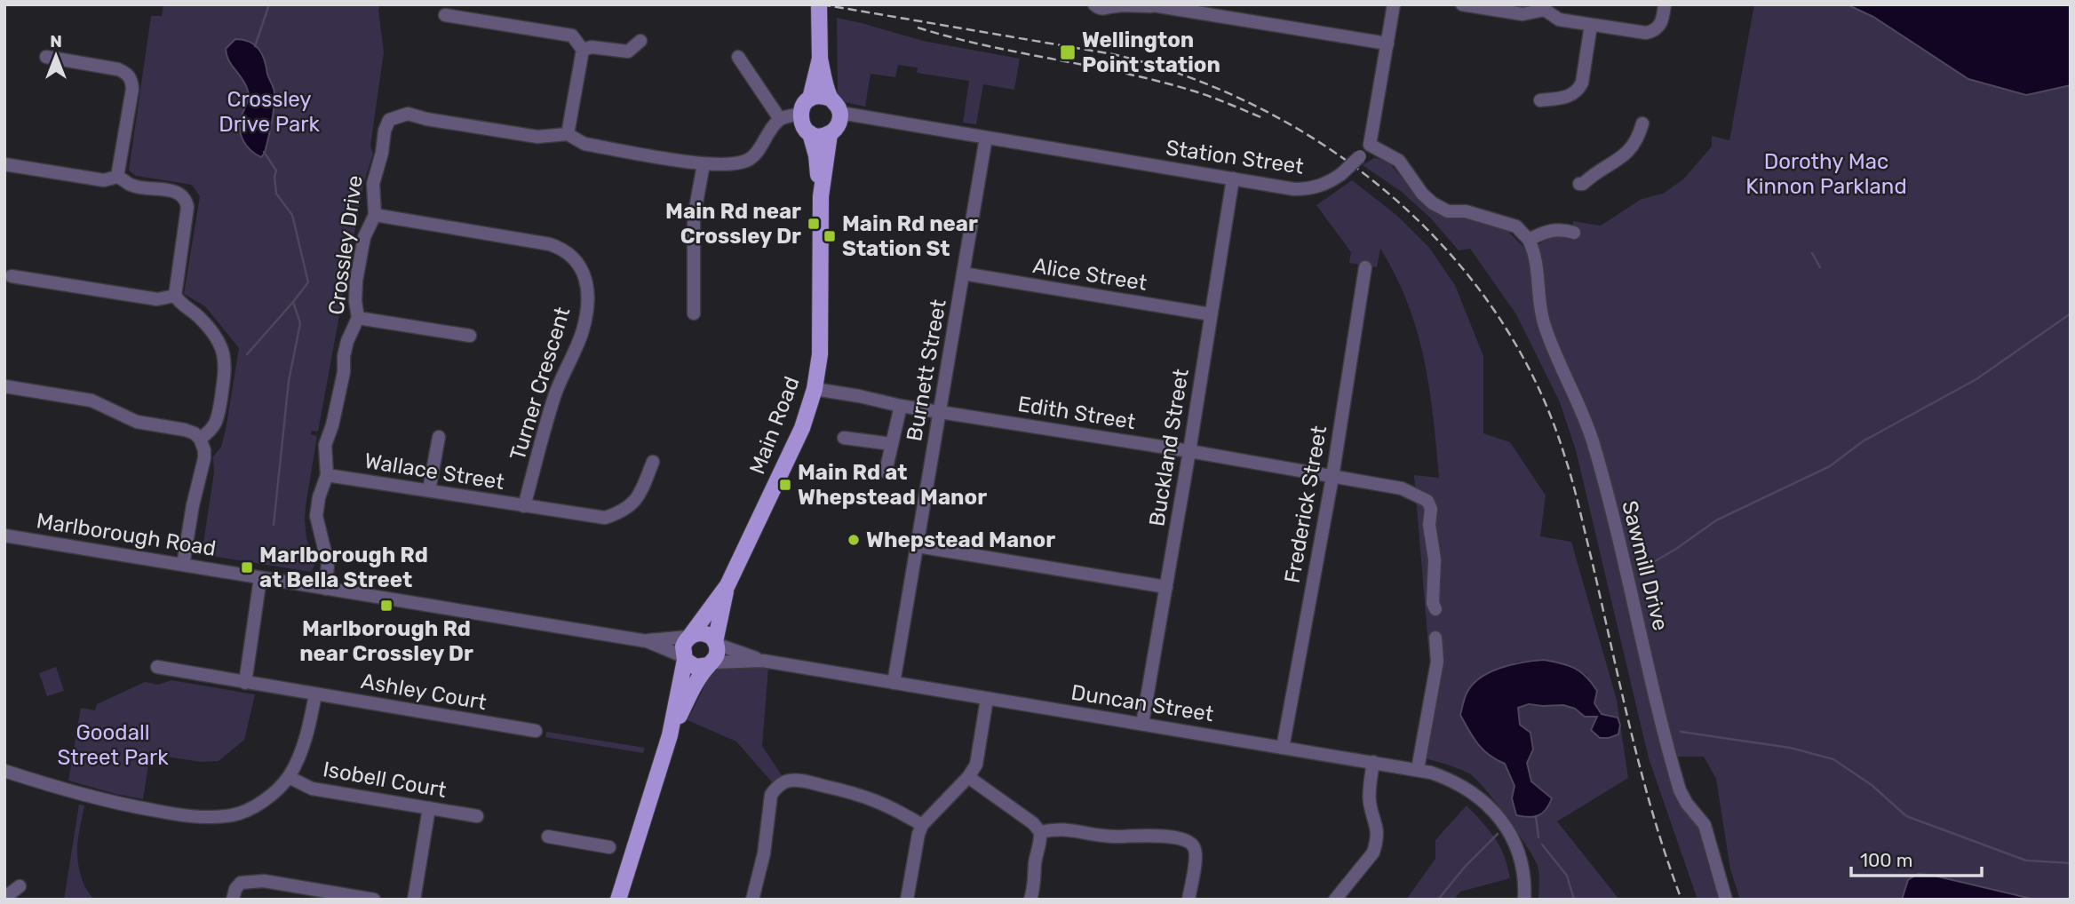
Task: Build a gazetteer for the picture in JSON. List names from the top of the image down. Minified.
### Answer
{"streets":{"main road":["Main Road"],"street":["Station Street","Crossley Drive","Alice Street","Burnett Street","Turner Crescent","Edith Street","Buckland Street","Wallace Street","Frederick Street","Marlborough Road","Sawmill Drive","Ashley Court","Duncan Street","Isobell Court"]},"crossings":[["Station Street","Burnett Street"],["Station Street","Main Road"],["Station Street","Buckland Street"],["Crossley Drive","Turner Crescent"],["Crossley Drive","Wallace Street"],["Crossley Drive","Marlborough Road"],["Alice Street","Burnett Street"],["Alice Street","Buckland Street"],["Burnett Street","Edith Street"],["Burnett Street","Duncan Street"],["Turner Crescent","Wallace Street"],["Edith Street","Main Road"],["Edith Street","Buckland Street"],["Edith Street","Frederick Street"],["Main Road","Marlborough Road"],["Main Road","Duncan Street"],["Buckland Street","Duncan Street"],["Frederick Street","Duncan Street"],["Marlborough Road","Duncan Street"]],"parks":["Crossley Drive Park","Dorothy Mac Kinnon Parkland","Goodall Street Park"],"places":{"transit":["Wellington Point station","Main Rd near Crossley Dr","Main Rd near Station St","Main Rd at Whepstead Manor","Marlborough Rd at Bella Street","Marlborough Rd near Crossley Dr"],"other":["Whepstead Manor"]},"scale_bar":"100 m","north":"top"}
